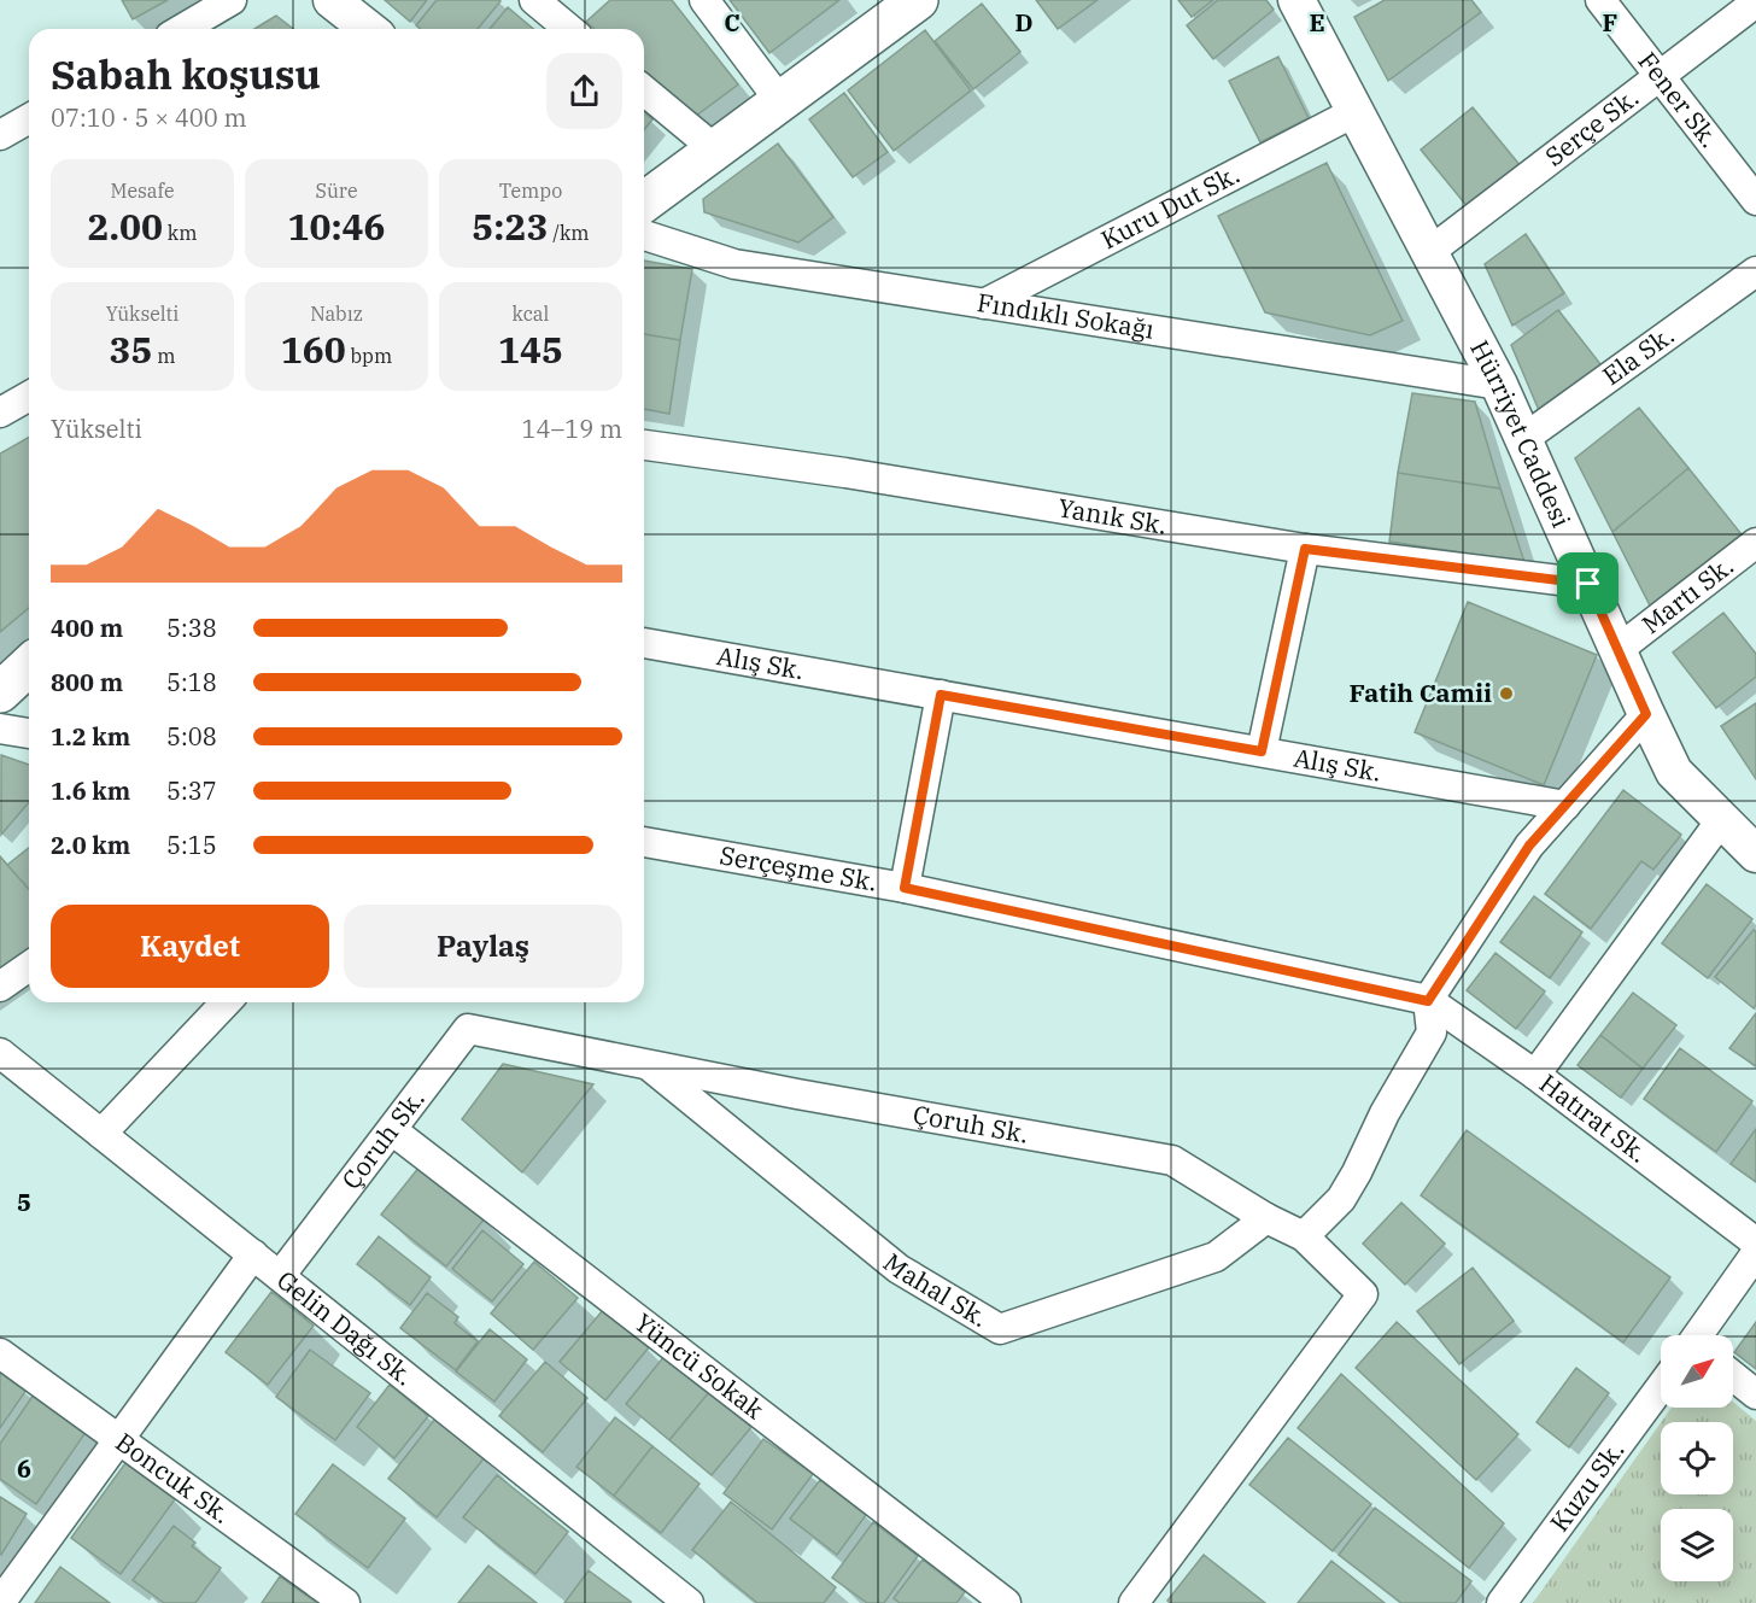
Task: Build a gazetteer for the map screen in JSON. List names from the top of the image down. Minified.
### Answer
{"streets":{"street":["Fener Sk.","Serçe Sk.","Kuru Dut Sk.","Fındıklı Sokağı","Ela Sk.","Hürriyet Caddesi","Yanık Sk.","Martı Sk.","Alış Sk.","Serçeşme Sk.","Hatırat Sk.","Çoruh Sk.","Mahal Sk.","Gelin Dağı Sk.","Yüncü Sokak","Boncuk Sk.","Kuzu Sk."]},"crossings":[["Fener Sk.","Serçe Sk."],["Serçe Sk.","Hürriyet Caddesi"],["Kuru Dut Sk.","Fındıklı Sokağı"],["Kuru Dut Sk.","Hürriyet Caddesi"],["Fındıklı Sokağı","Hürriyet Caddesi"],["Ela Sk.","Hürriyet Caddesi"],["Hürriyet Caddesi","Yanık Sk."],["Hürriyet Caddesi","Martı Sk."],["Serçeşme Sk.","Hatırat Sk."],["Çoruh Sk.","Mahal Sk."],["Çoruh Sk.","Gelin Dağı Sk."],["Çoruh Sk.","Yüncü Sokak"]],"places":["Fatih Camii"],"north":"top right","page":{"heading":["Sabah koşusu","07:10 · 5 × 400 m"],"stats":[["Mesafe","2.00 km"],["Süre","10:46"],["Tempo","5:23 /km"],["Yükselti","35 m"],["Nabız","160 bpm"],["kcal","145"]],"chart":["Yükselti","14–19 m"],"list":[{"name":"400 m","note":"5:38"},{"name":"800 m","note":"5:18"},{"name":"1.2 km","note":"5:08"},{"name":"1.6 km","note":"5:37"},{"name":"2.0 km","note":"5:15"}],"buttons":["Kaydet","Paylaş"]},"grid":{"columns":["C","D","E","F"],"rows":["5","6"]}}
